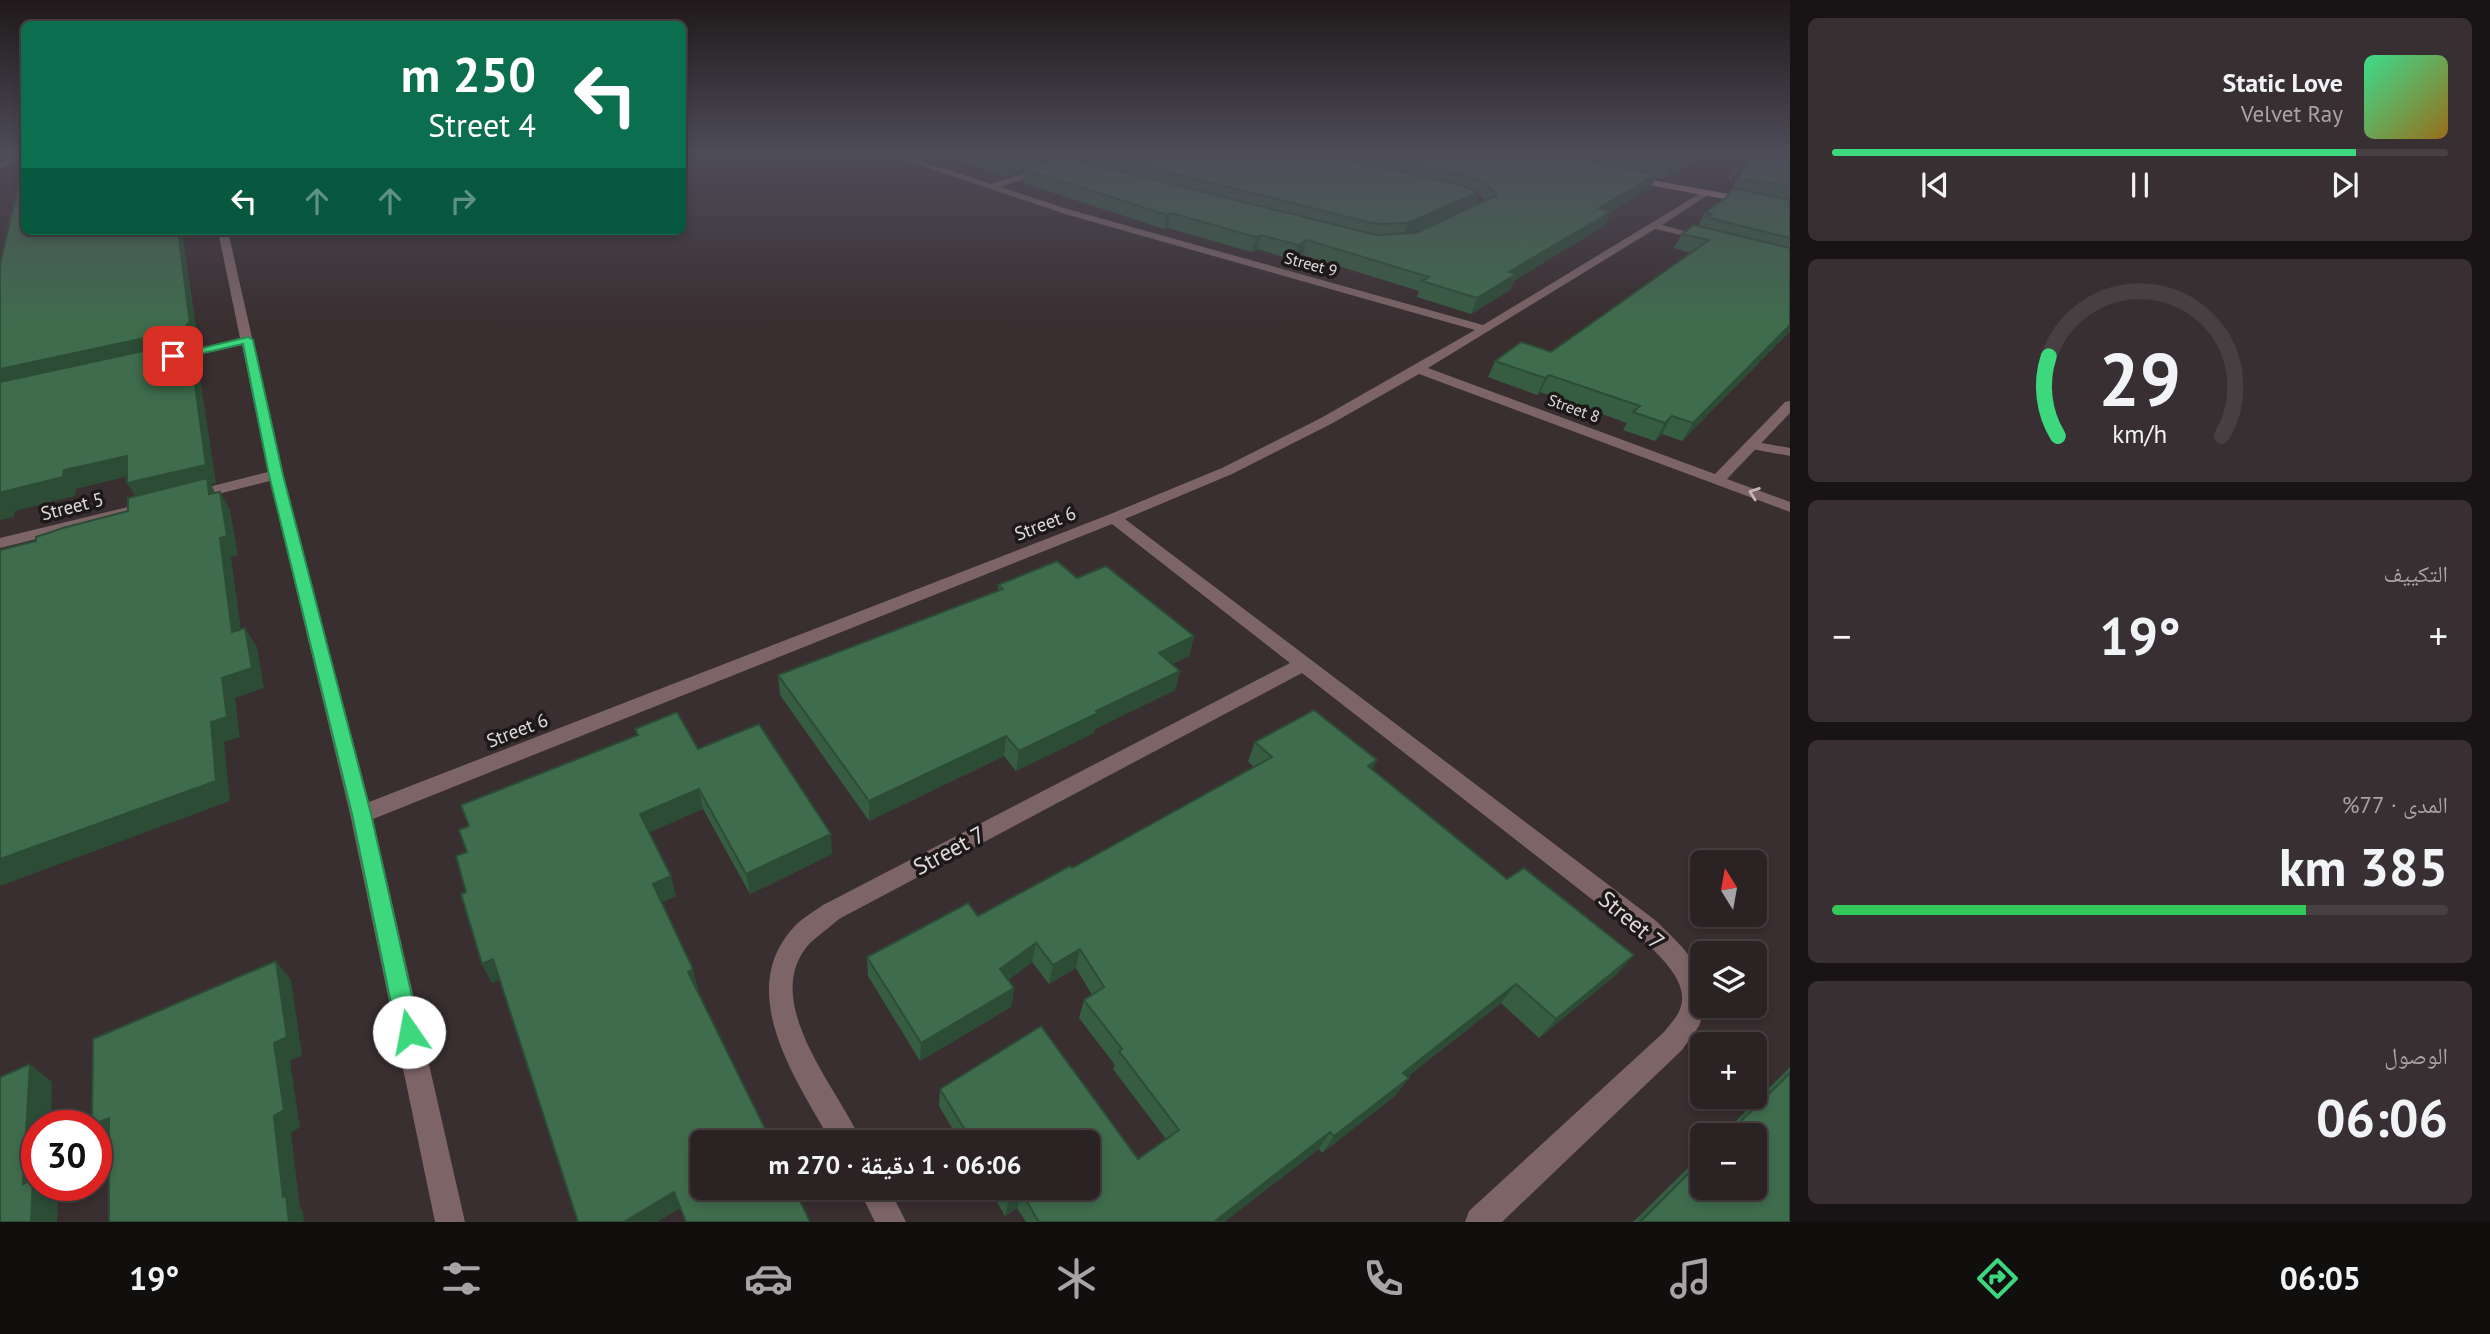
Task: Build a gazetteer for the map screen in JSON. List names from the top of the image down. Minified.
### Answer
{"streets":{"street":["Street 9","Street 8","Street 5","Street 6","Street 7"]},"crossings":[["Street 9","Street 6"],["Street 8","Street 6"],["Street 6","Street 7"]],"north":"top","page":{"turn":["250 m","Street 4"],"song":["Static Love","Velvet Ray"],"tile":["التكييف",["المدى · 77%","385 km"],["الوصول","06:06"]],"heat":["−","19°","+"],"map_buttons":["+","−"],"limit":"30","trip":"06:06 · 1 دقيقة · 270 m","tabs":["06:05","19°"],"gauge":["29","km/h"]}}
